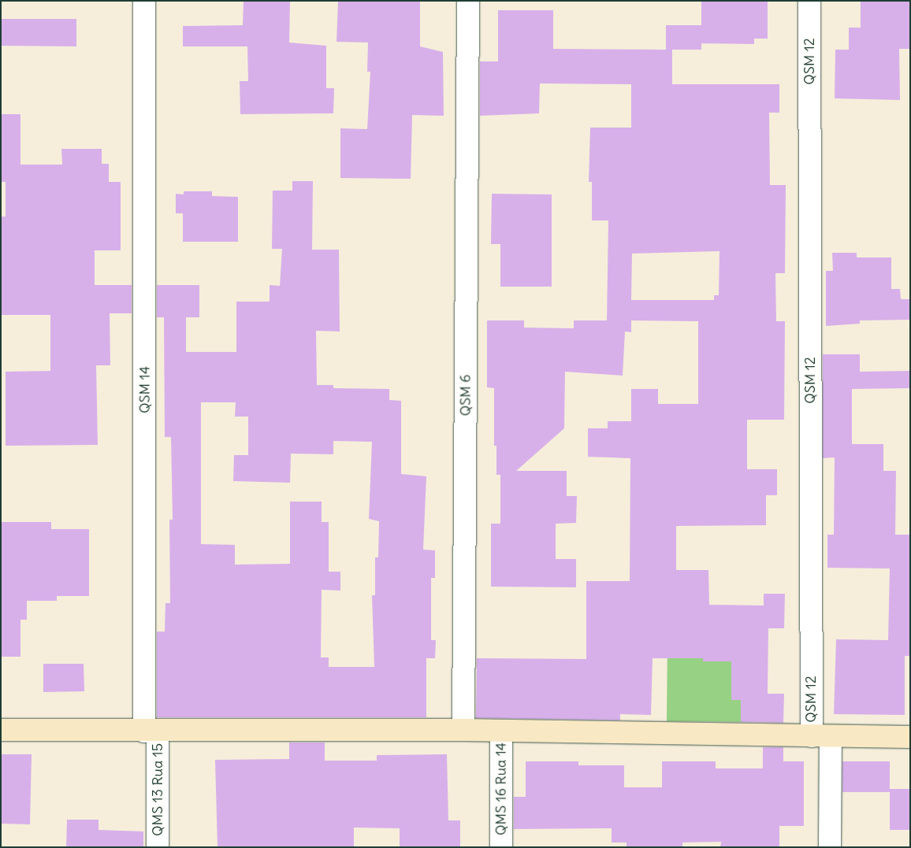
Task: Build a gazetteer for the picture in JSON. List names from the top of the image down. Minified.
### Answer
{"streets":{"street":["QSM 12","QSM 14","QSM 6","QMS 16 Rua 14","QMS 13 Rua 15"]},"crossings":[["QSM 14","QMS 13 Rua 15"]]}
